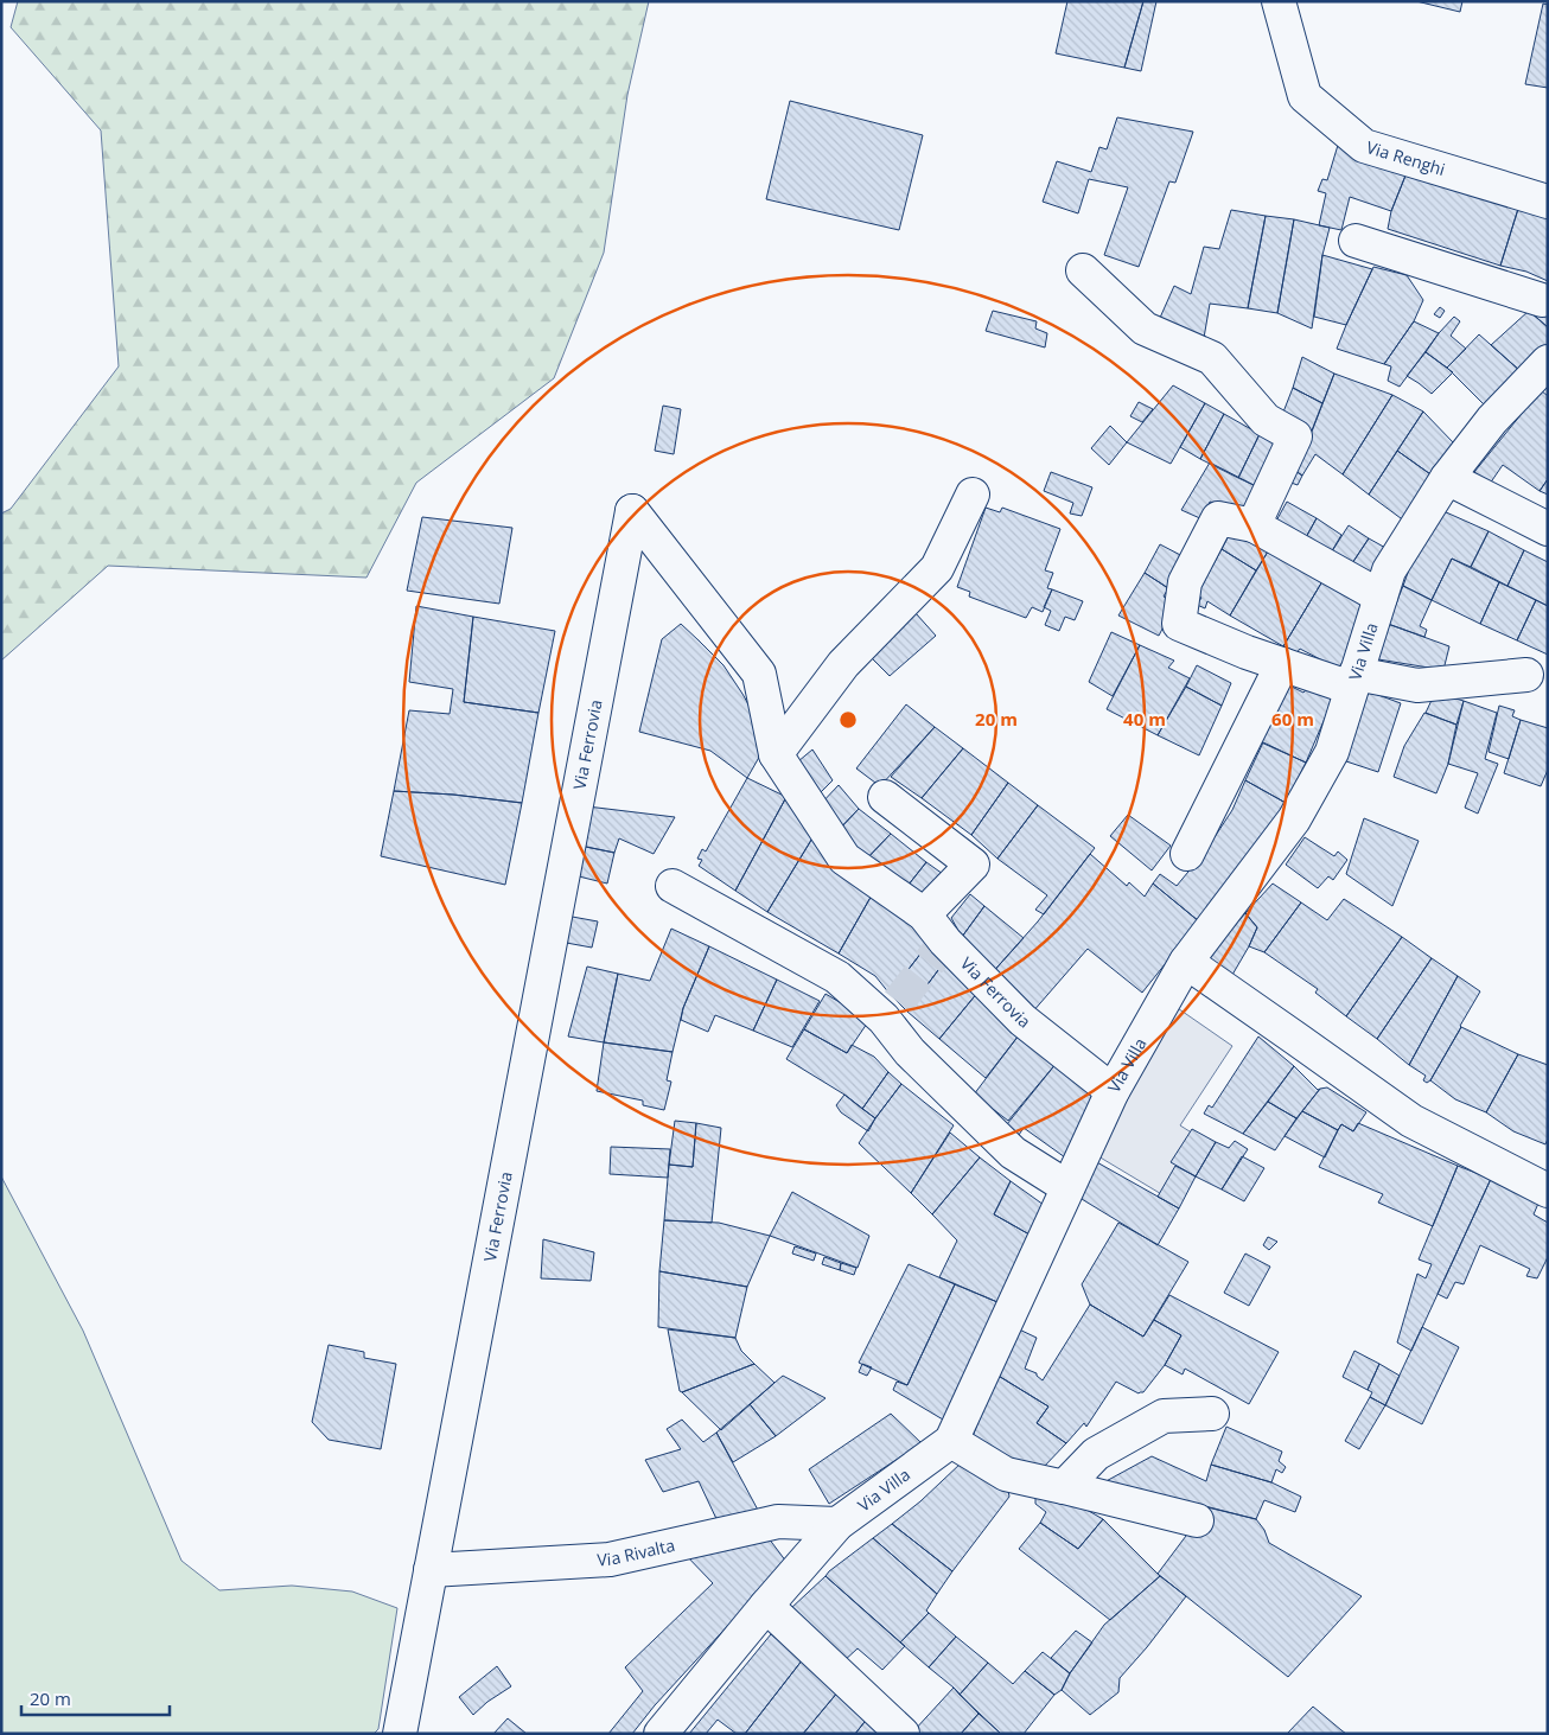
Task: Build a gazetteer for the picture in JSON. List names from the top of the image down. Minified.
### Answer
{"streets":{"street":["Via Renghi","Via Villa","Via Ferrovia","Via Rivalta"]},"crossings":[["Via Villa","Via Ferrovia"],["Via Villa","Via Rivalta"],["Via Ferrovia","Via Rivalta"]],"scale_bar":"20 m","rings":["20 m","40 m","60 m"]}
